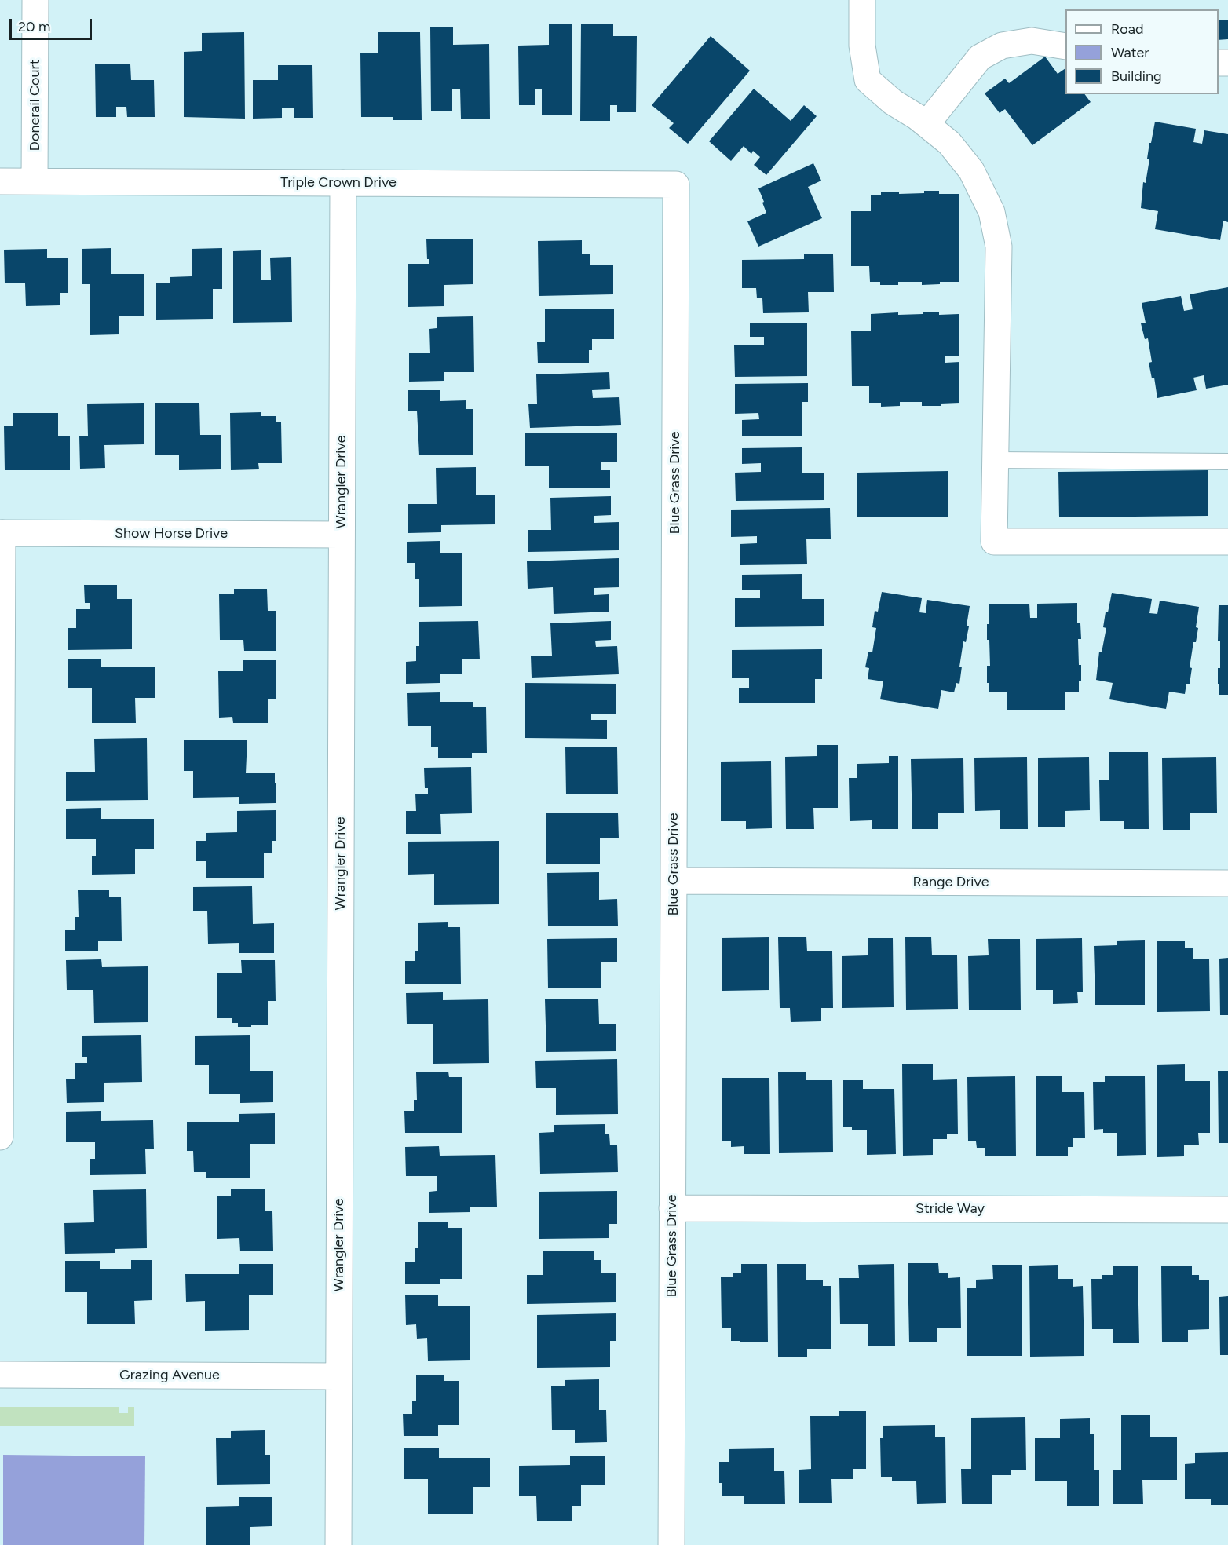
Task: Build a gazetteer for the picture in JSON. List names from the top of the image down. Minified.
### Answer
{"streets":{"street":["Donerail Court","Triple Crown Drive","Wrangler Drive","Blue Grass Drive","Show Horse Drive","Range Drive","Stride Way","Grazing Avenue"]},"crossings":[["Donerail Court","Triple Crown Drive"],["Triple Crown Drive","Wrangler Drive"],["Triple Crown Drive","Blue Grass Drive"],["Wrangler Drive","Show Horse Drive"],["Wrangler Drive","Grazing Avenue"],["Blue Grass Drive","Range Drive"],["Blue Grass Drive","Stride Way"]],"legend":["Road","Water","Building"],"scale_bar":"20 m"}
